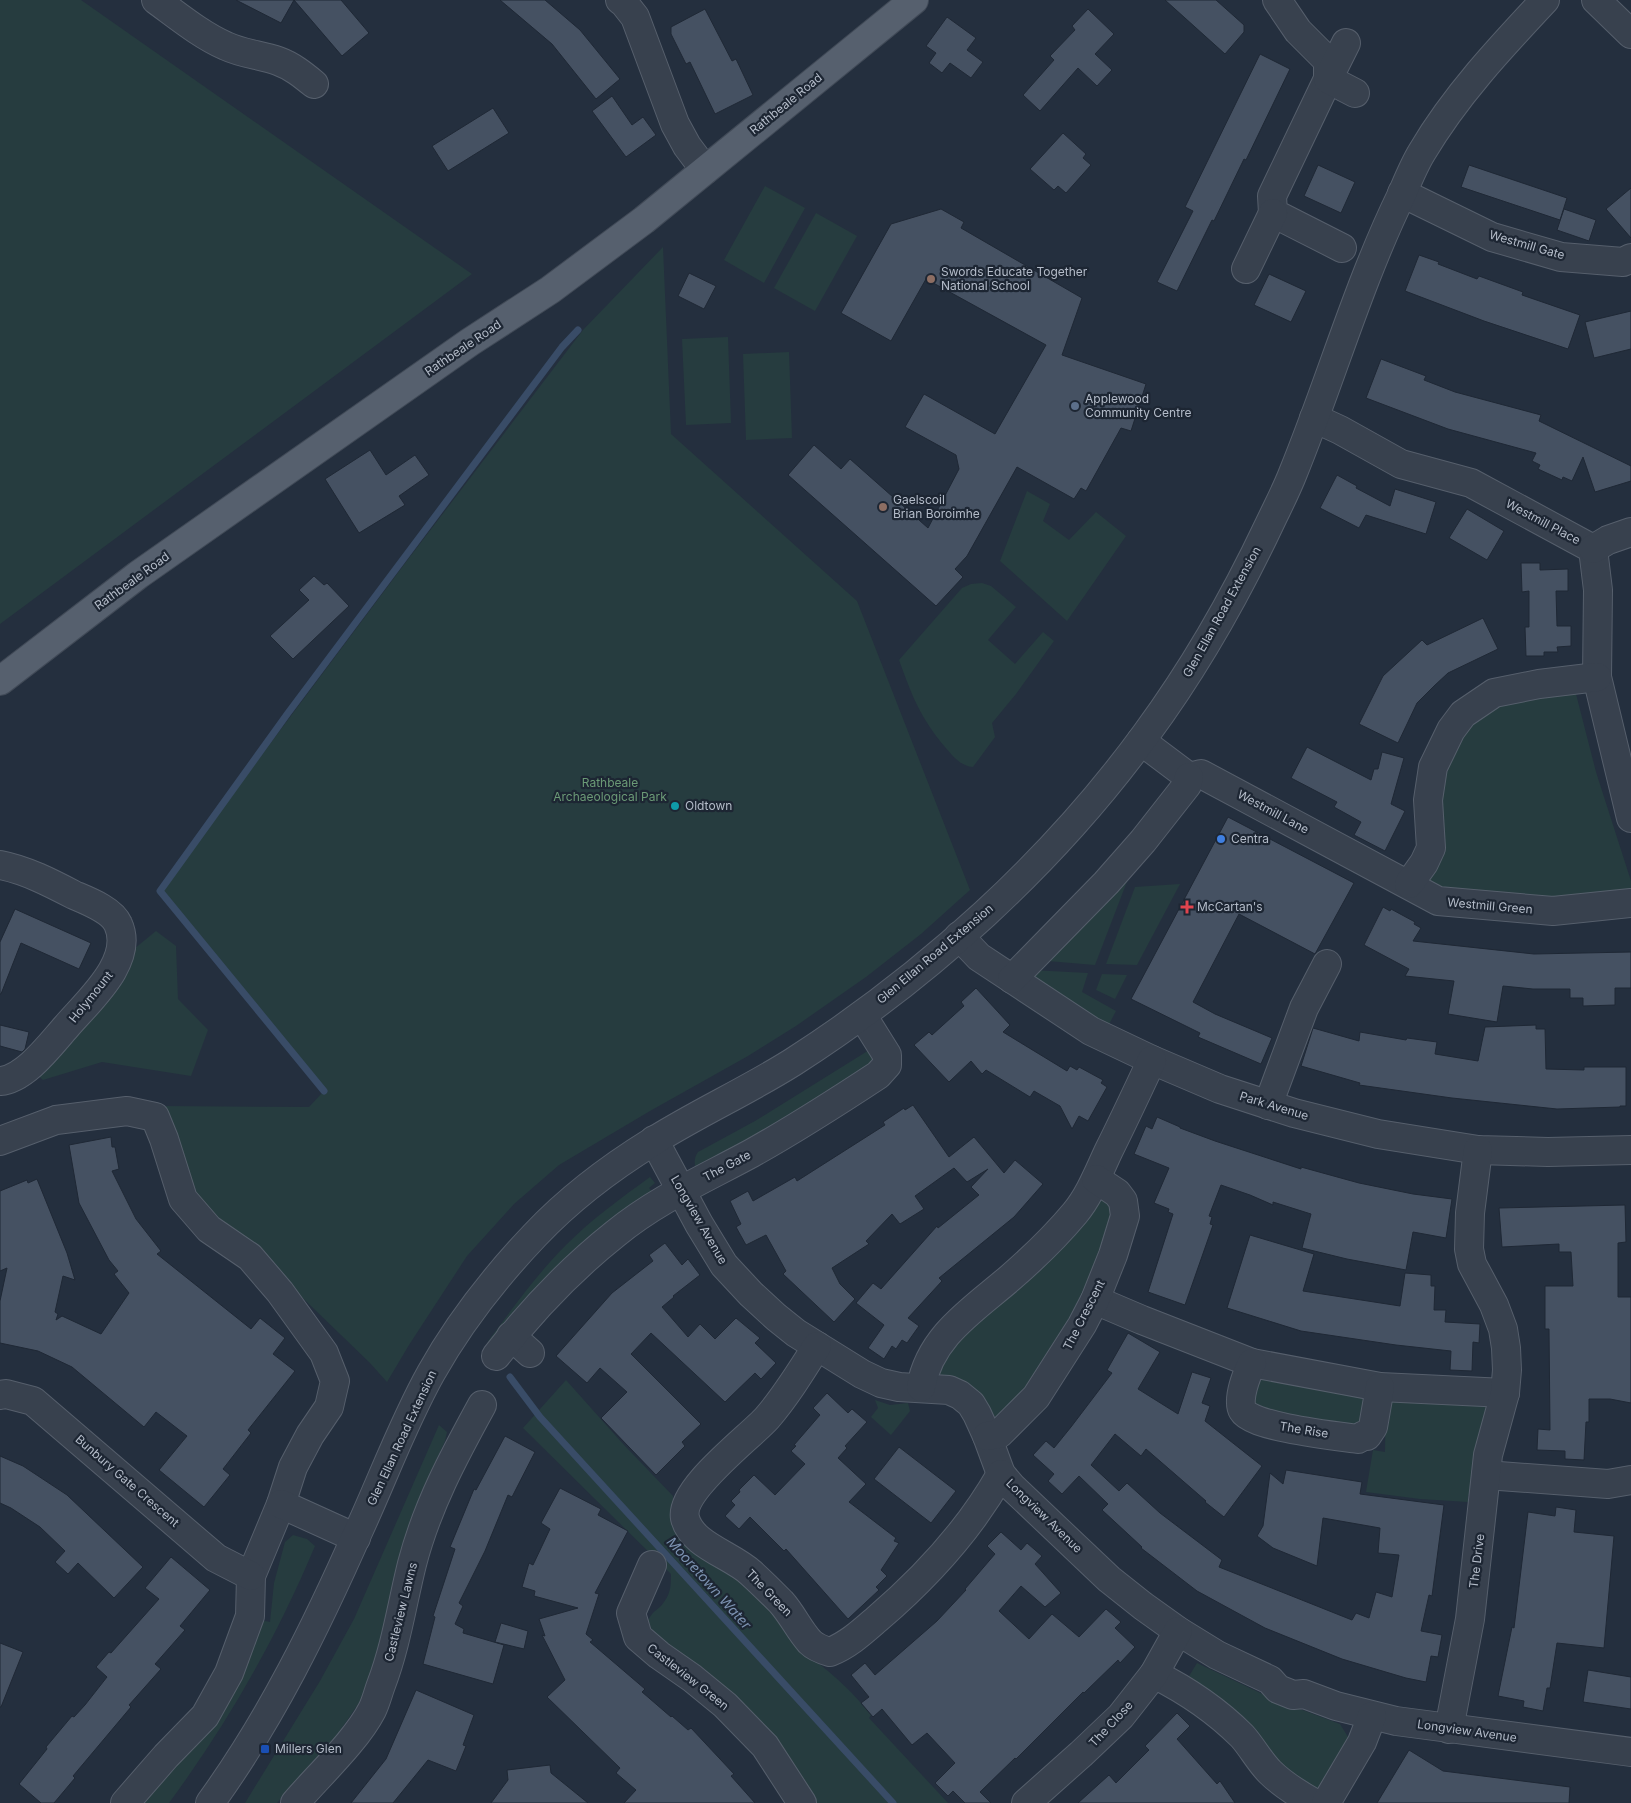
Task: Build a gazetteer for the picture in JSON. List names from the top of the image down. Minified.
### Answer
{"streets":{"main road":["Rathbeale Road"],"street":["Westmill Gate","Westmill Place","Glen Ellan Road Extension","Westmill Lane","Westmill Green","Holymount","Park Avenue","The Gate","Longview Avenue","The Crescent","The Rise","Bunbury Gate Crescent","The Drive","The Green","Castleview Lawns","Castleview Green","The Close"]},"crossings":[["Westmill Gate","Glen Ellan Road Extension"],["Westmill Place","Glen Ellan Road Extension"],["Glen Ellan Road Extension","Westmill Lane"],["Glen Ellan Road Extension","Park Avenue"],["Glen Ellan Road Extension","The Gate"],["Glen Ellan Road Extension","Longview Avenue"],["Westmill Lane","Westmill Green"],["Park Avenue","The Drive"],["The Gate","Longview Avenue"],["Longview Avenue","The Crescent"],["Longview Avenue","The Drive"],["Longview Avenue","The Green"],["Longview Avenue","The Close"]],"water":["Mooretown Water"],"parks":["Rathbeale Archaeological Park"],"places":{"other":["Swords Educate Together National School","Applewood Community Centre","Gaelscoil Brian Boroimhe","Oldtown","Centra"],"health":["McCartan's"],"transit":["Millers Glen"]}}
